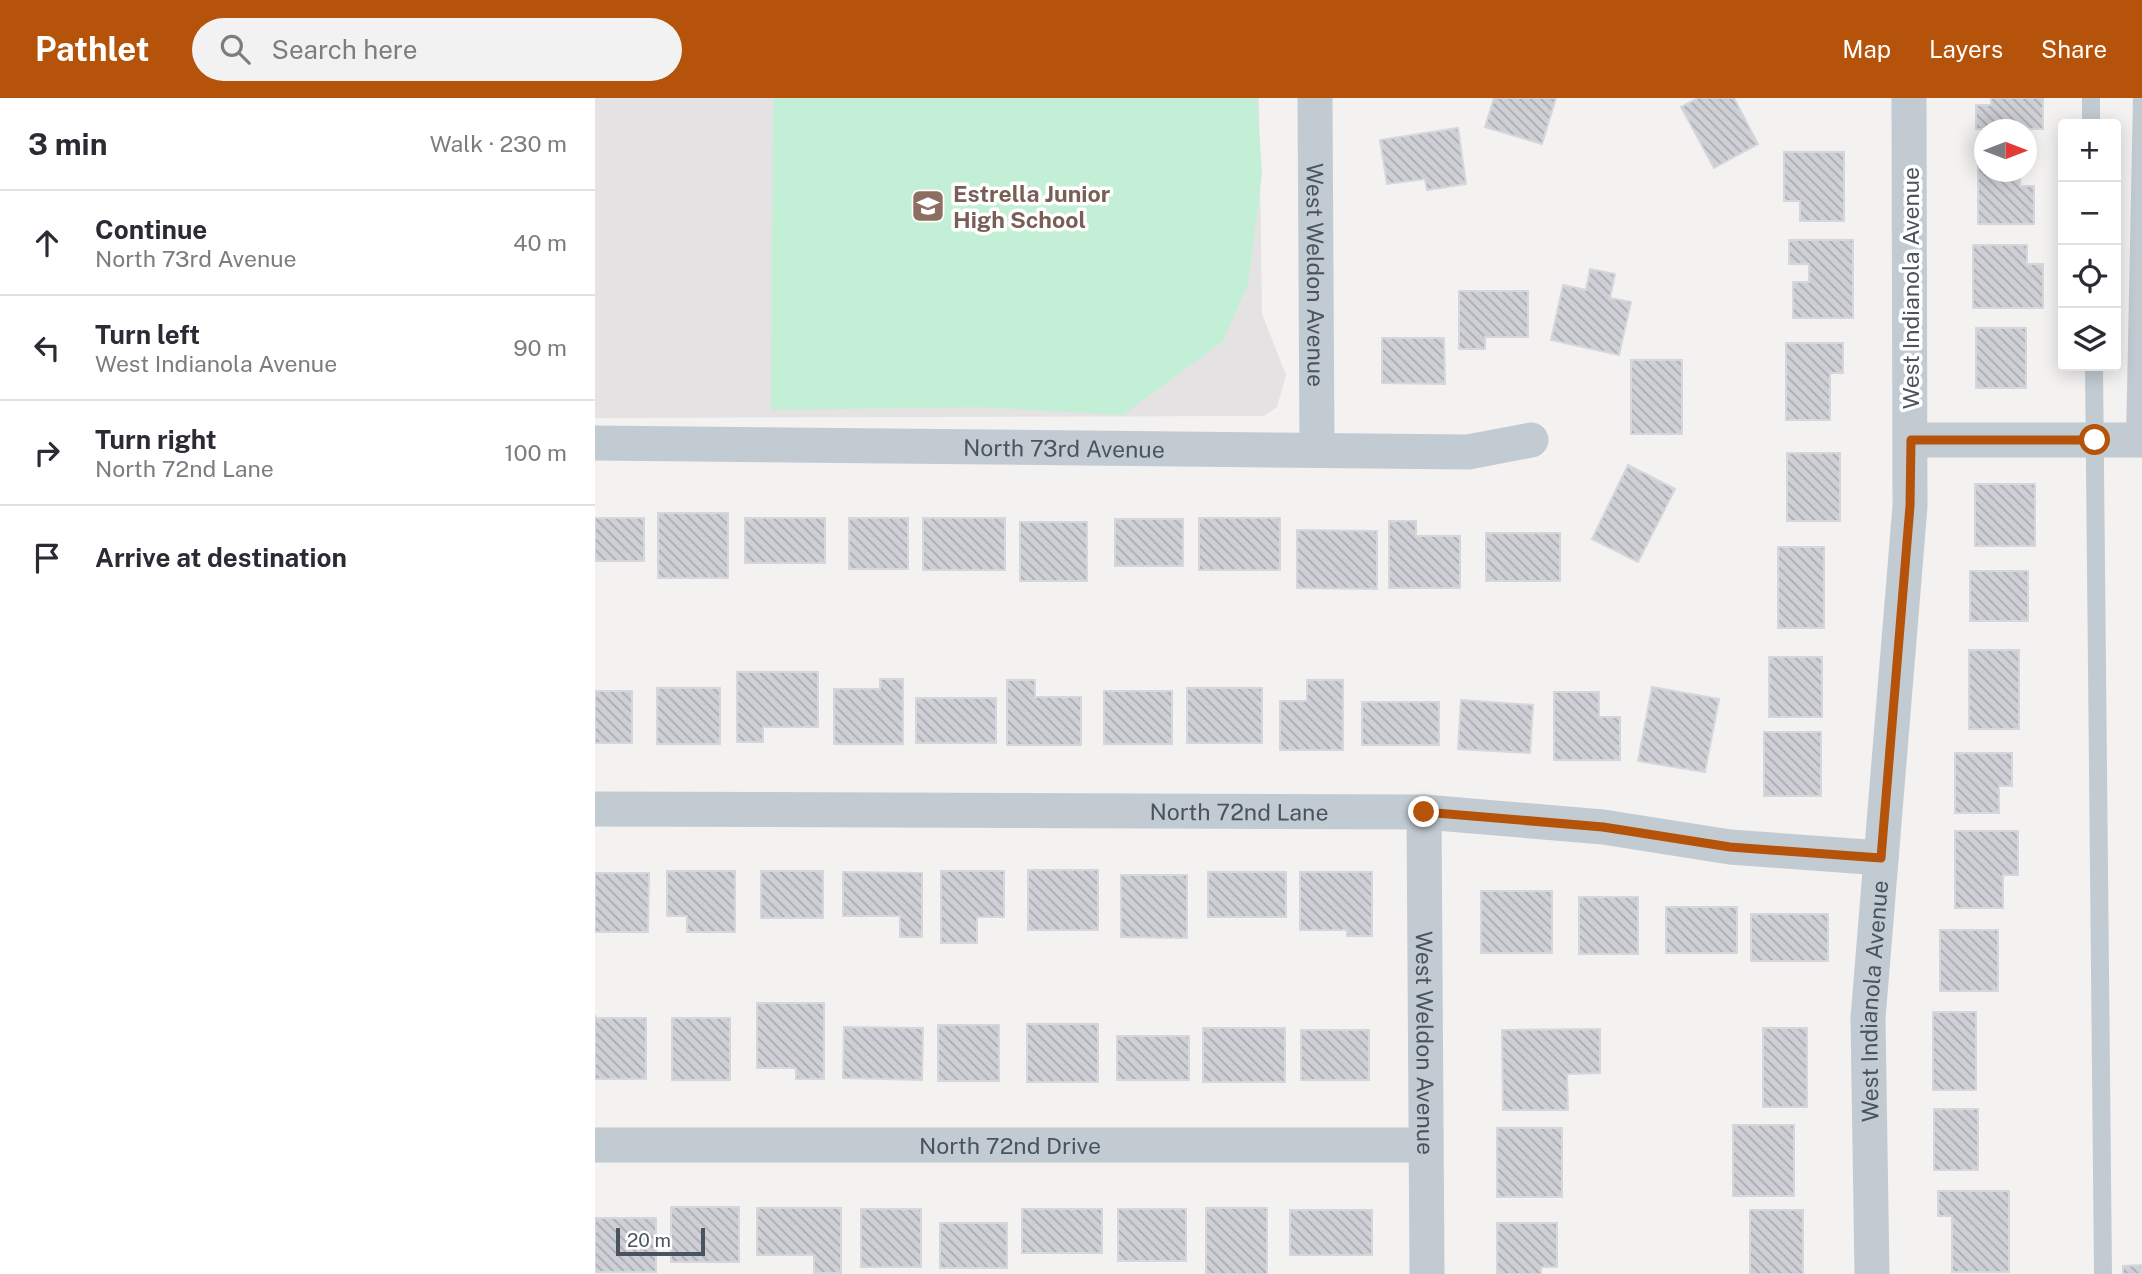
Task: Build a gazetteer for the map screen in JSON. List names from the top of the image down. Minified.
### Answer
{"streets":{"street":["West Weldon Avenue","West Indianola Avenue","North 73rd Avenue","North 72nd Lane","North 72nd Drive"]},"crossings":[["West Weldon Avenue","North 73rd Avenue"],["West Weldon Avenue","North 72nd Lane"],["West Weldon Avenue","North 72nd Drive"],["West Indianola Avenue","North 72nd Lane"]],"places":{"school or university":["Estrella Junior High School"]},"scale_bar":"20 m","north":"right","page":{"header":"Pathlet","search":"Search here","nav":["Map","Layers","Share"],"heading":["3 min","Walk · 230 m"],"map_buttons":["+","−"],"list":[["Continue","North 73rd Avenue","40 m"],["Turn left","West Indianola Avenue","90 m"],["Turn right","North 72nd Lane","100 m"],"Arrive at destination"],"scale":"20 m"}}
